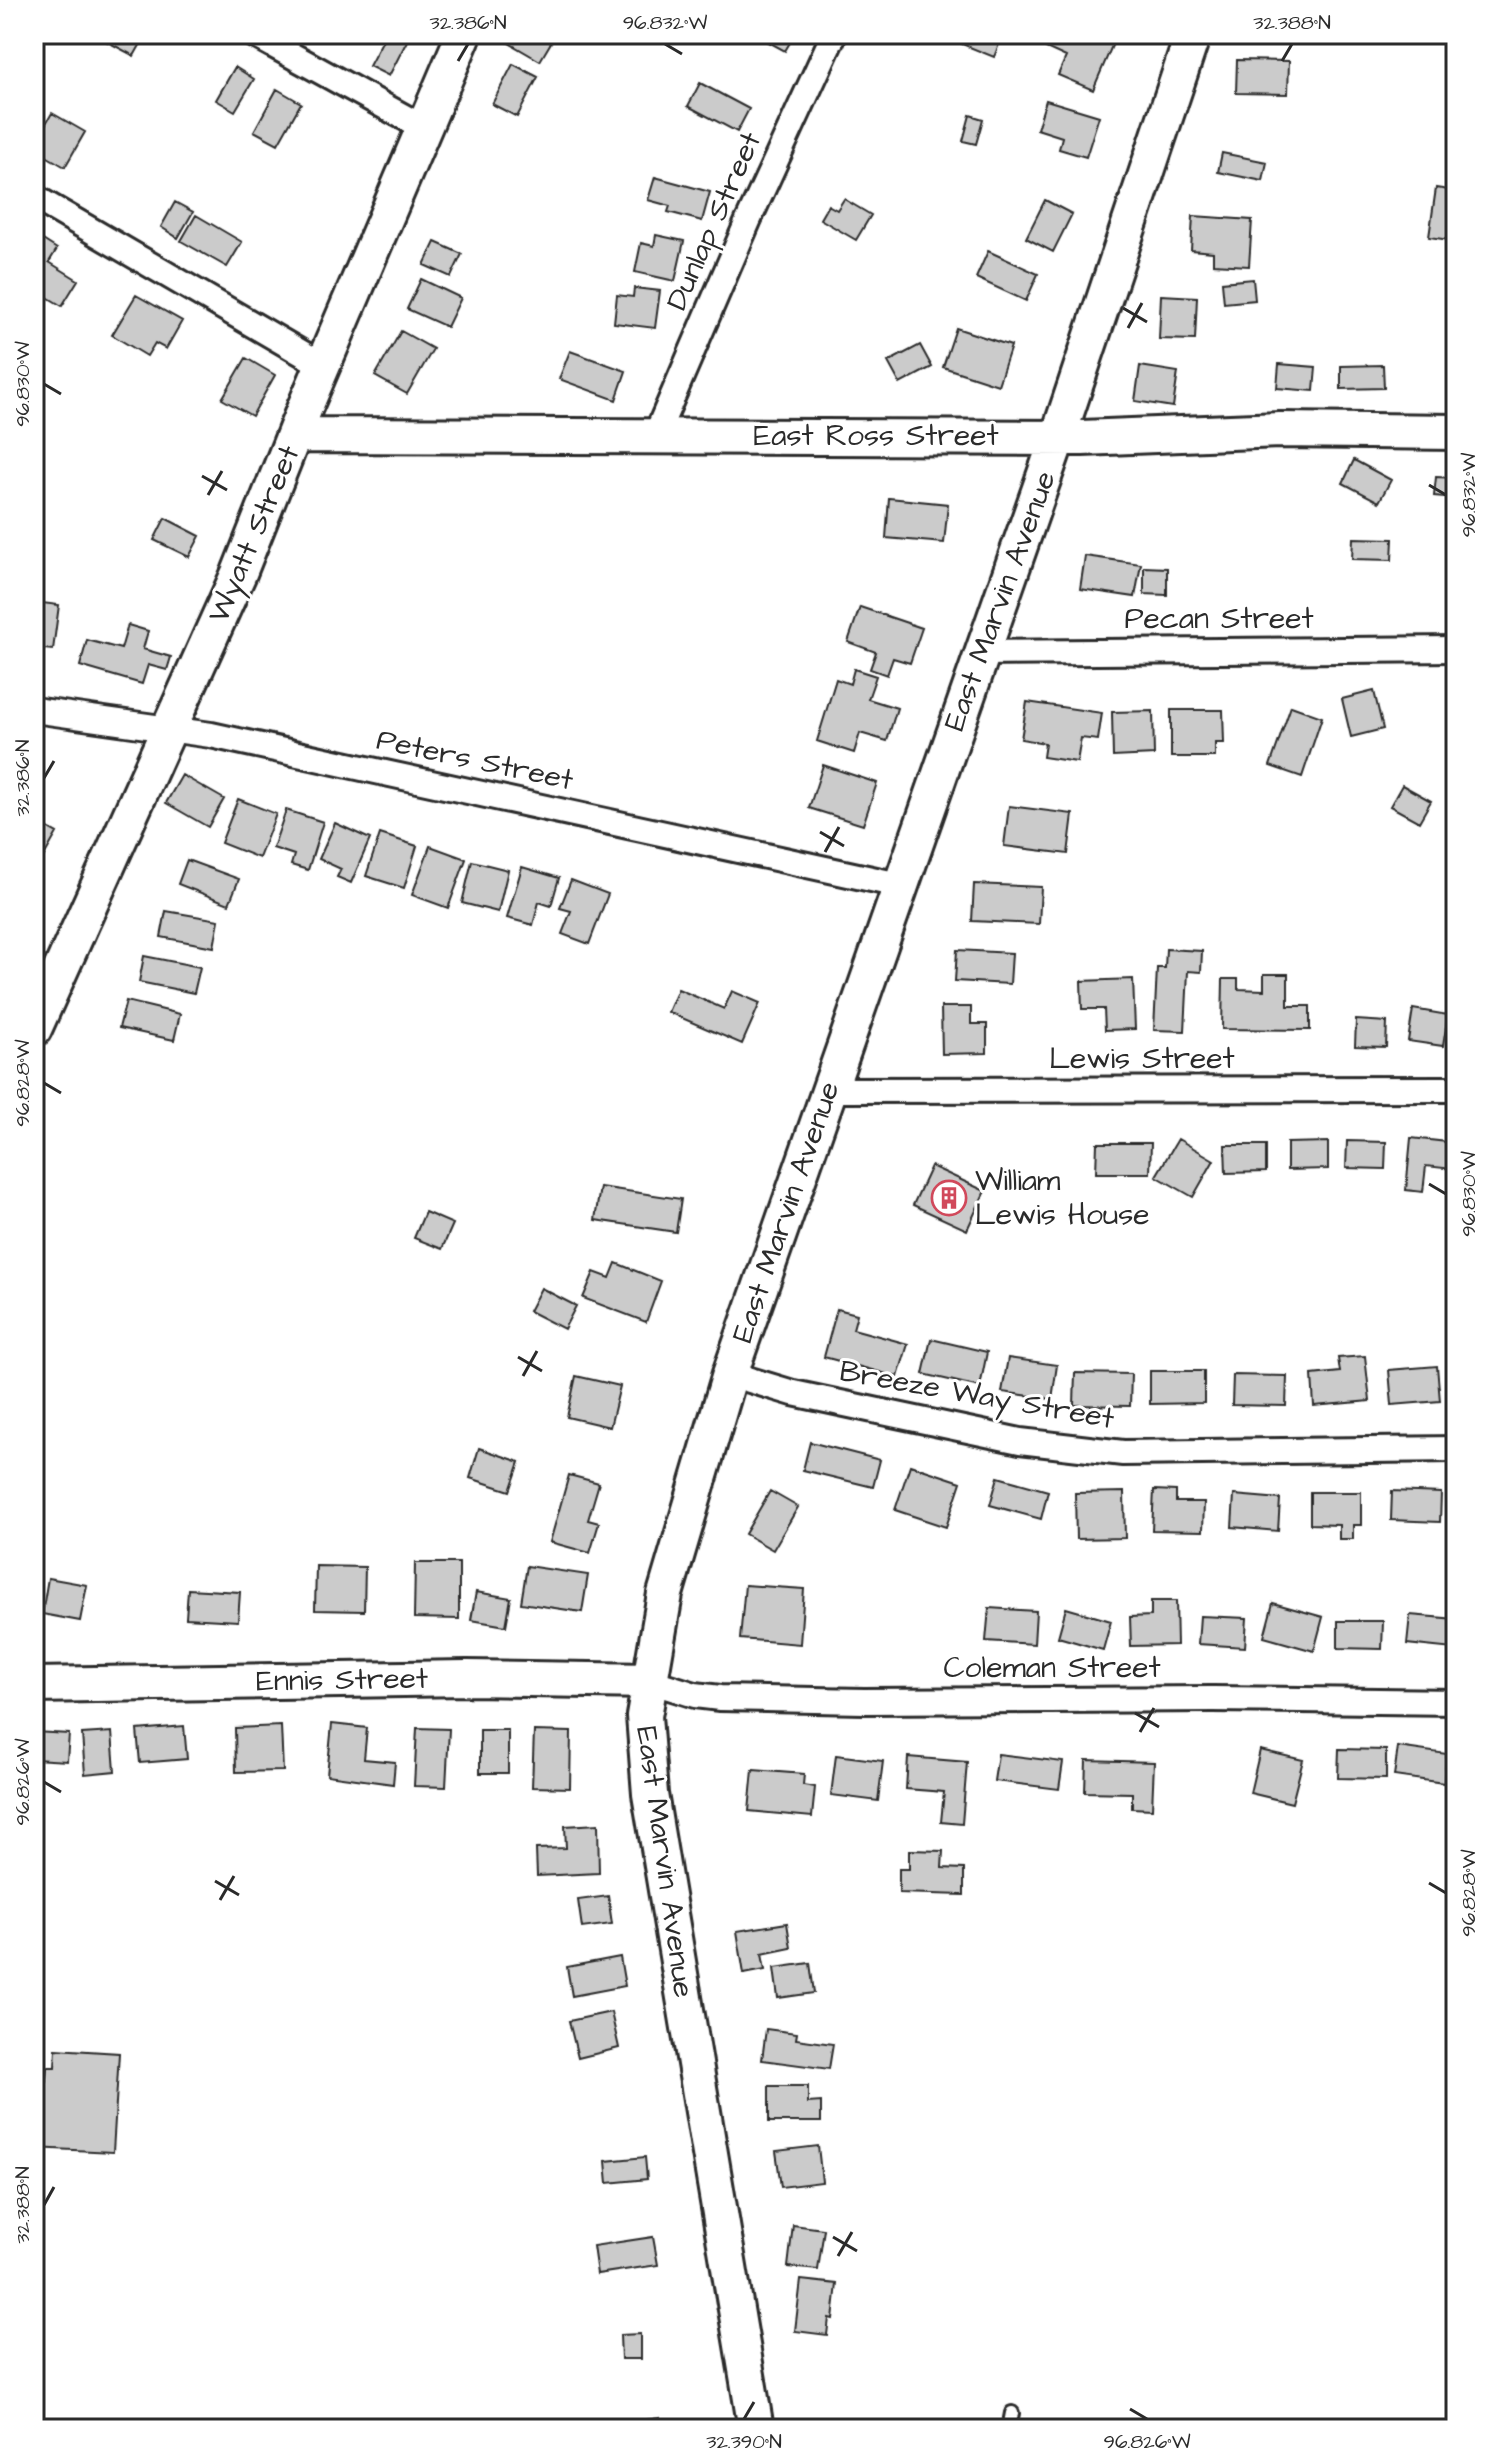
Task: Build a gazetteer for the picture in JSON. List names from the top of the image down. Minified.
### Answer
{"streets":{"street":["Dunlap Street","East Ross Street","Wyatt Street","East Marvin Avenue","Pecan Street","Peters Street","Lewis Street","Breeze Way Street","Coleman Street","Ennis Street"]},"crossings":[["Dunlap Street","East Ross Street"],["East Ross Street","Wyatt Street"],["East Ross Street","East Marvin Avenue"],["Wyatt Street","Peters Street"],["East Marvin Avenue","Pecan Street"],["East Marvin Avenue","Peters Street"],["East Marvin Avenue","Lewis Street"],["East Marvin Avenue","Breeze Way Street"],["East Marvin Avenue","Coleman Street"],["East Marvin Avenue","Ennis Street"],["Coleman Street","Ennis Street"]],"places":{"building":["William Lewis House"]},"coordinates":["32.386°N","96.832°W","32.388°N","96.830°W","96.828°W","96.826°W","32.390°N"]}
